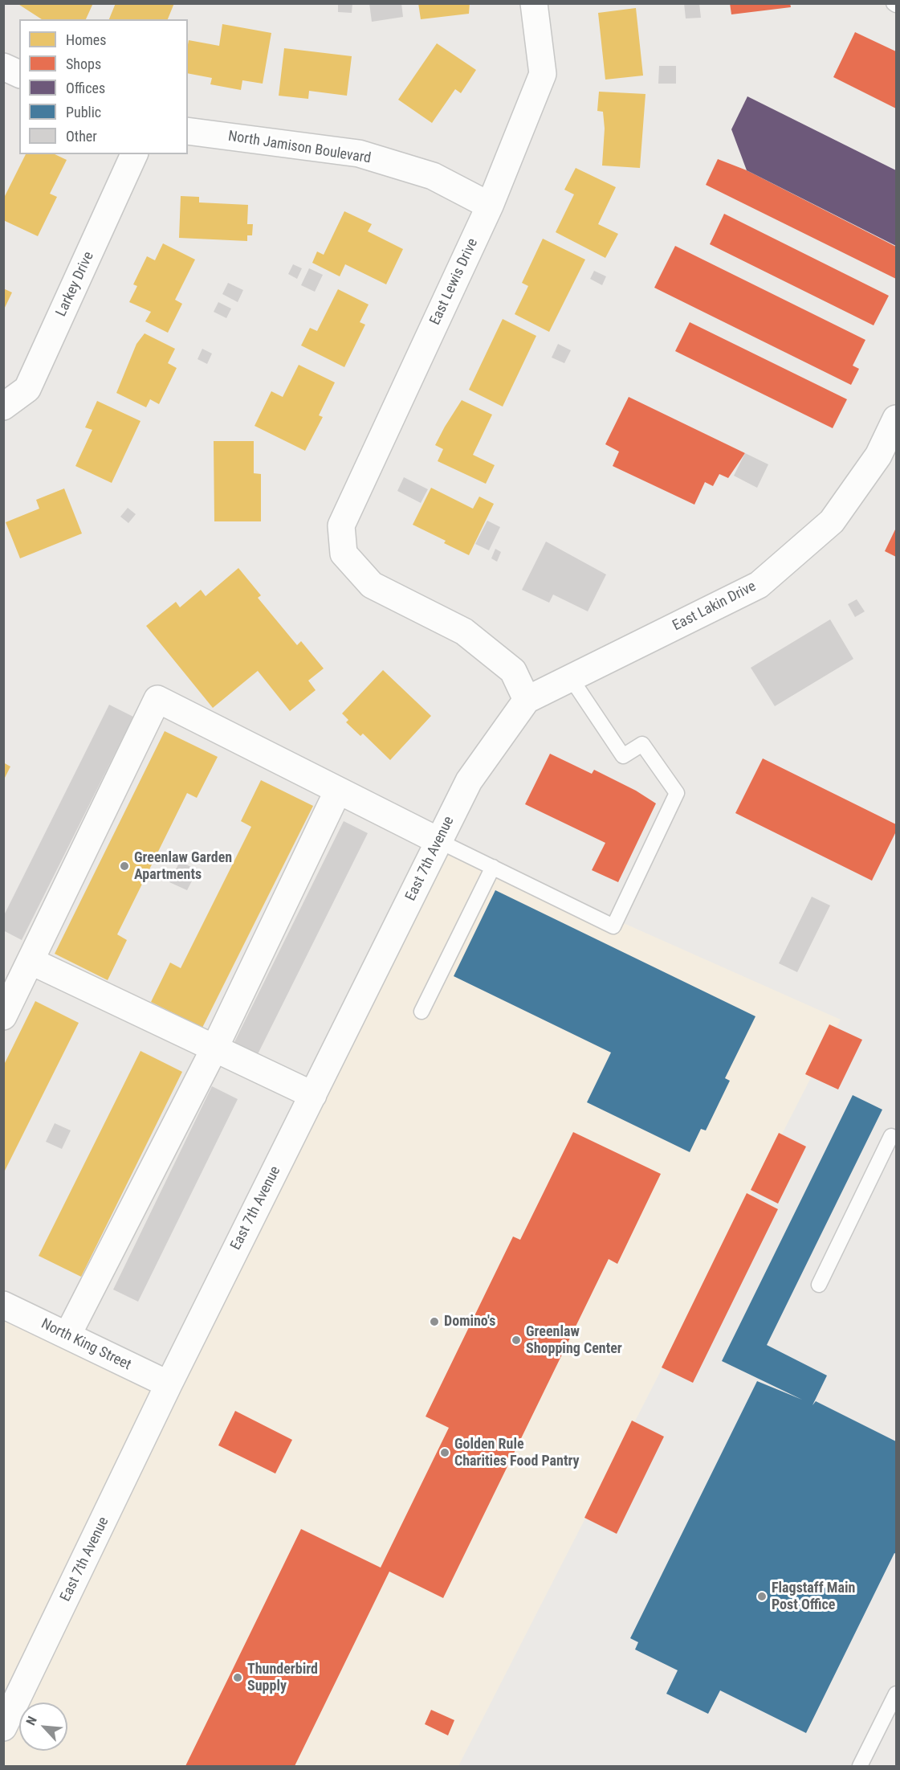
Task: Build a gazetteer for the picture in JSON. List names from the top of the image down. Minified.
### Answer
{"streets":{"street":["North Jamison Boulevard","East Lewis Drive","Larkey Drive","East Lakin Drive","East 7th Avenue","North King Street"]},"crossings":[["North Jamison Boulevard","East Lewis Drive"],["East Lewis Drive","East Lakin Drive"],["East Lewis Drive","East 7th Avenue"],["East Lakin Drive","East 7th Avenue"],["East 7th Avenue","North King Street"]],"places":["Greenlaw Garden Apartments","Domino's","Greenlaw Shopping Center","Golden Rule Charities Food Pantry","Flagstaff Main Post Office","Thunderbird Supply"],"legend":["Homes","Shops","Offices","Public","Other"],"north":"top left"}
